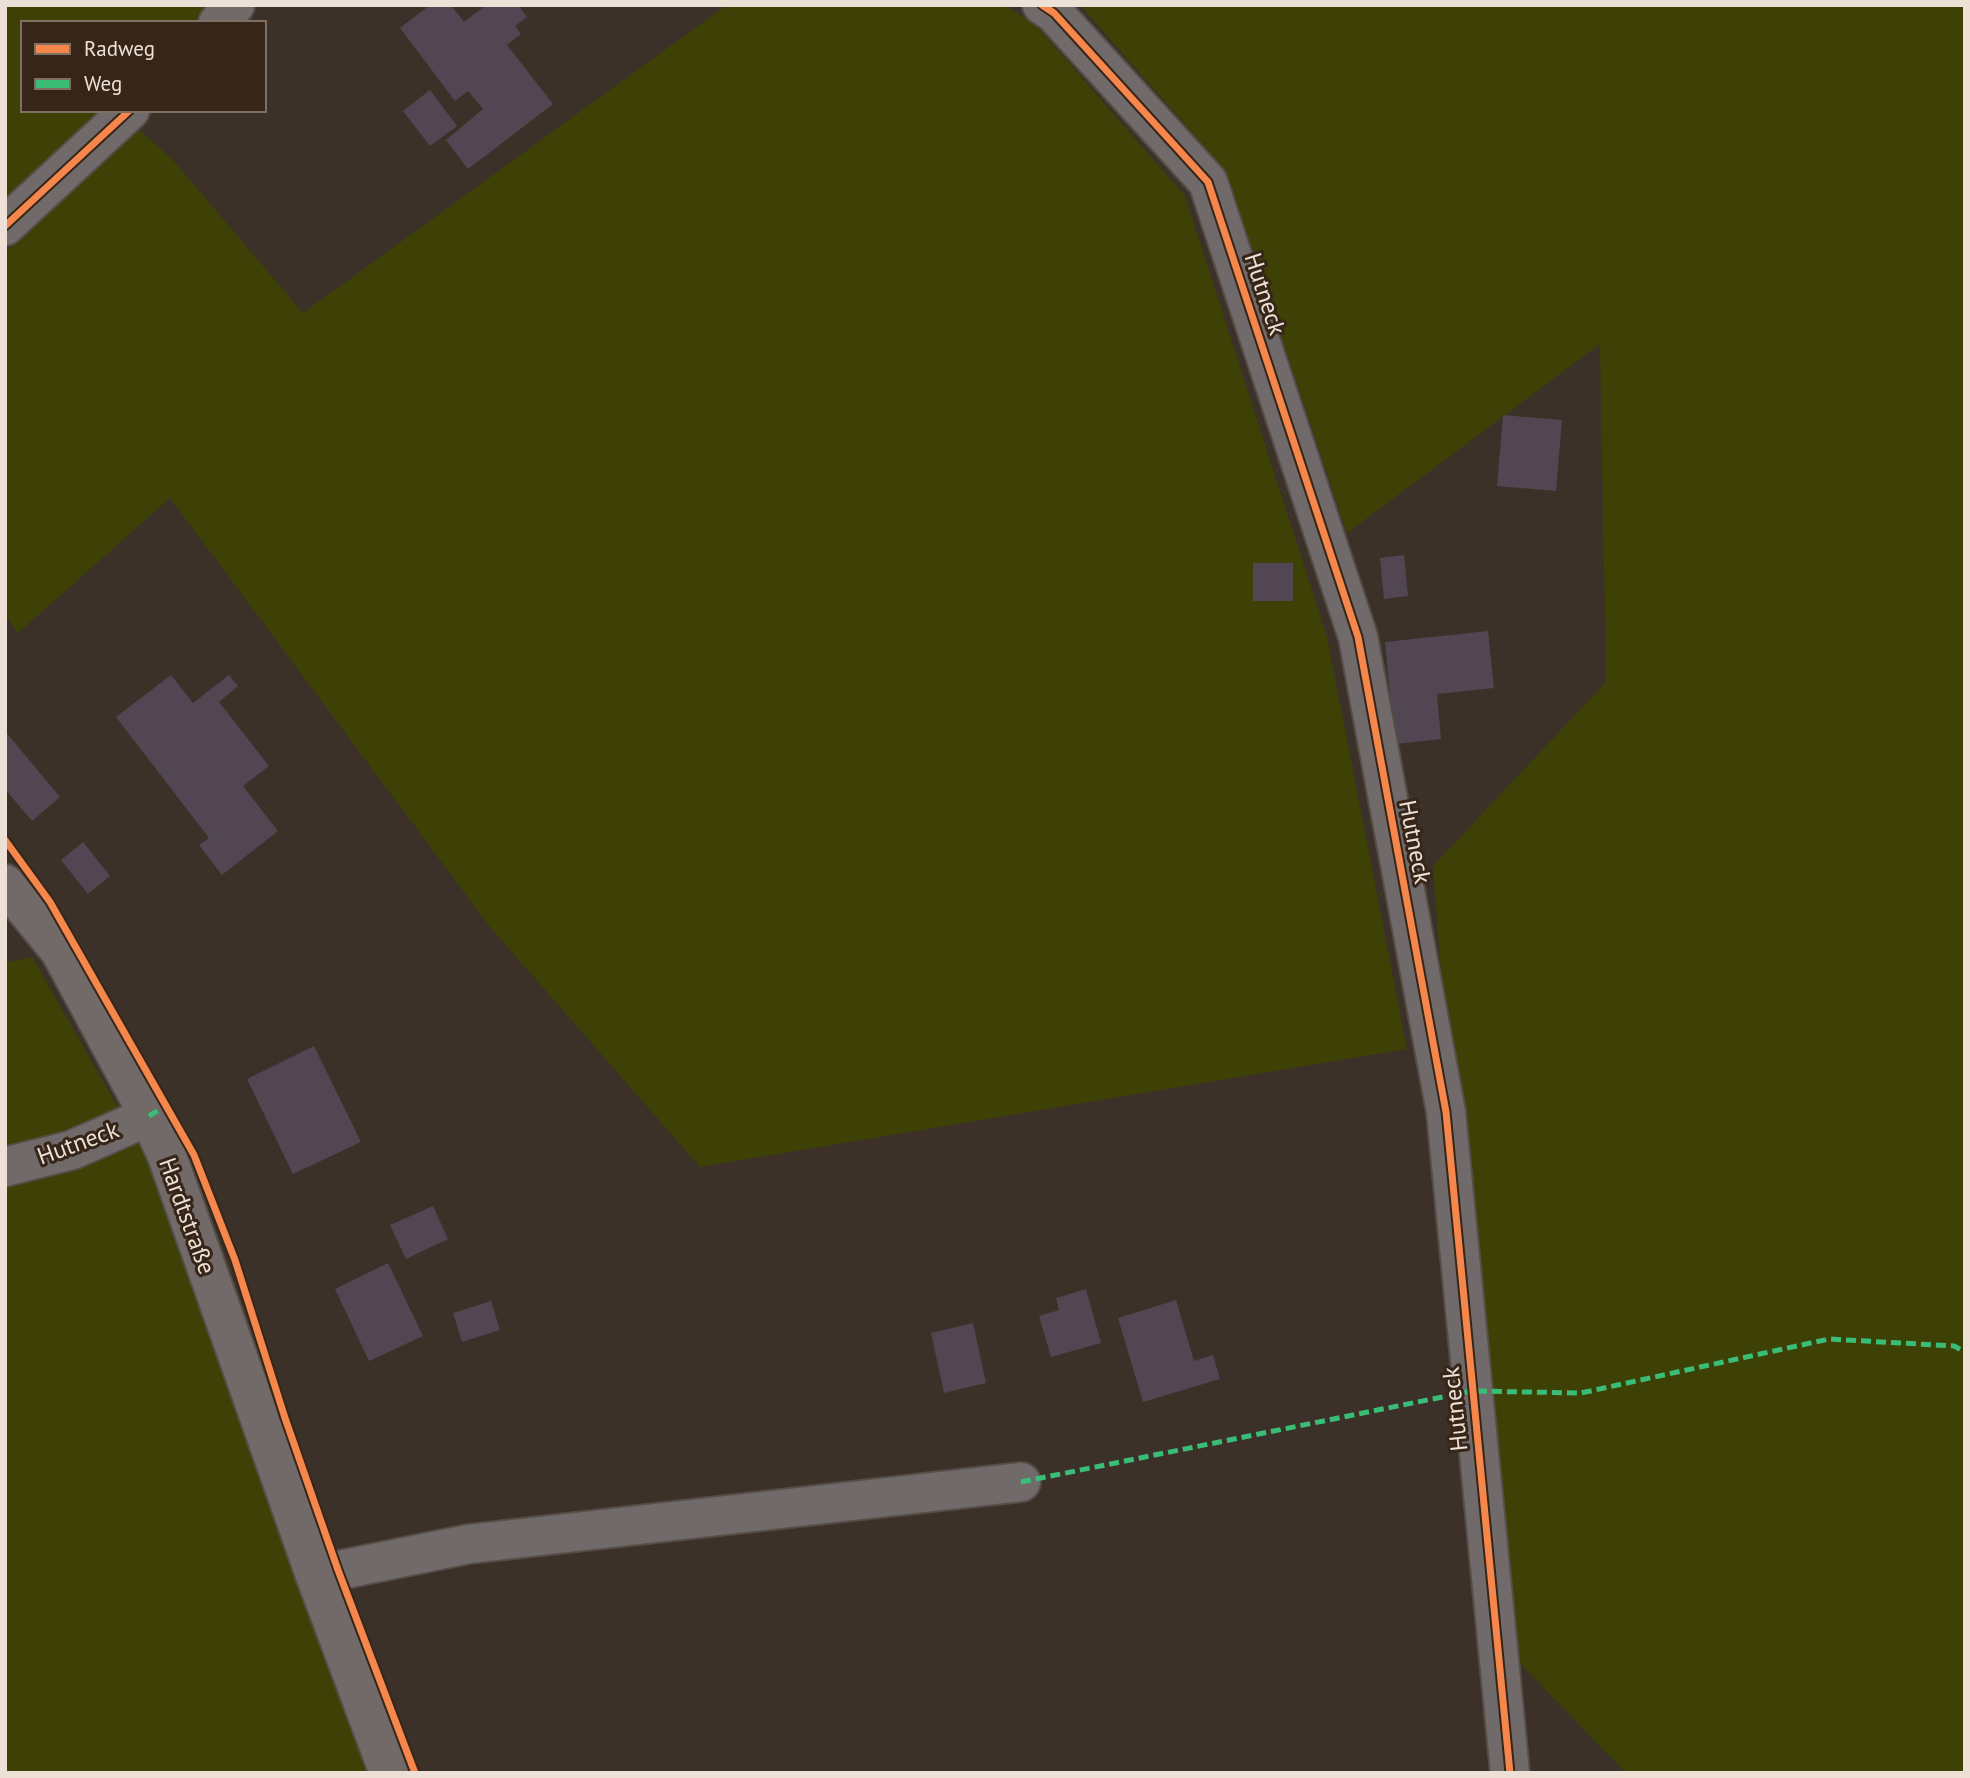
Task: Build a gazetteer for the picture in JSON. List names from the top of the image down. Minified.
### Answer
{"streets":{"main road":["Hardtstraße"],"street":["Hutneck"]},"crossings":[["Hutneck","Hardtstraße"]],"legend":["Radweg","Weg"]}
